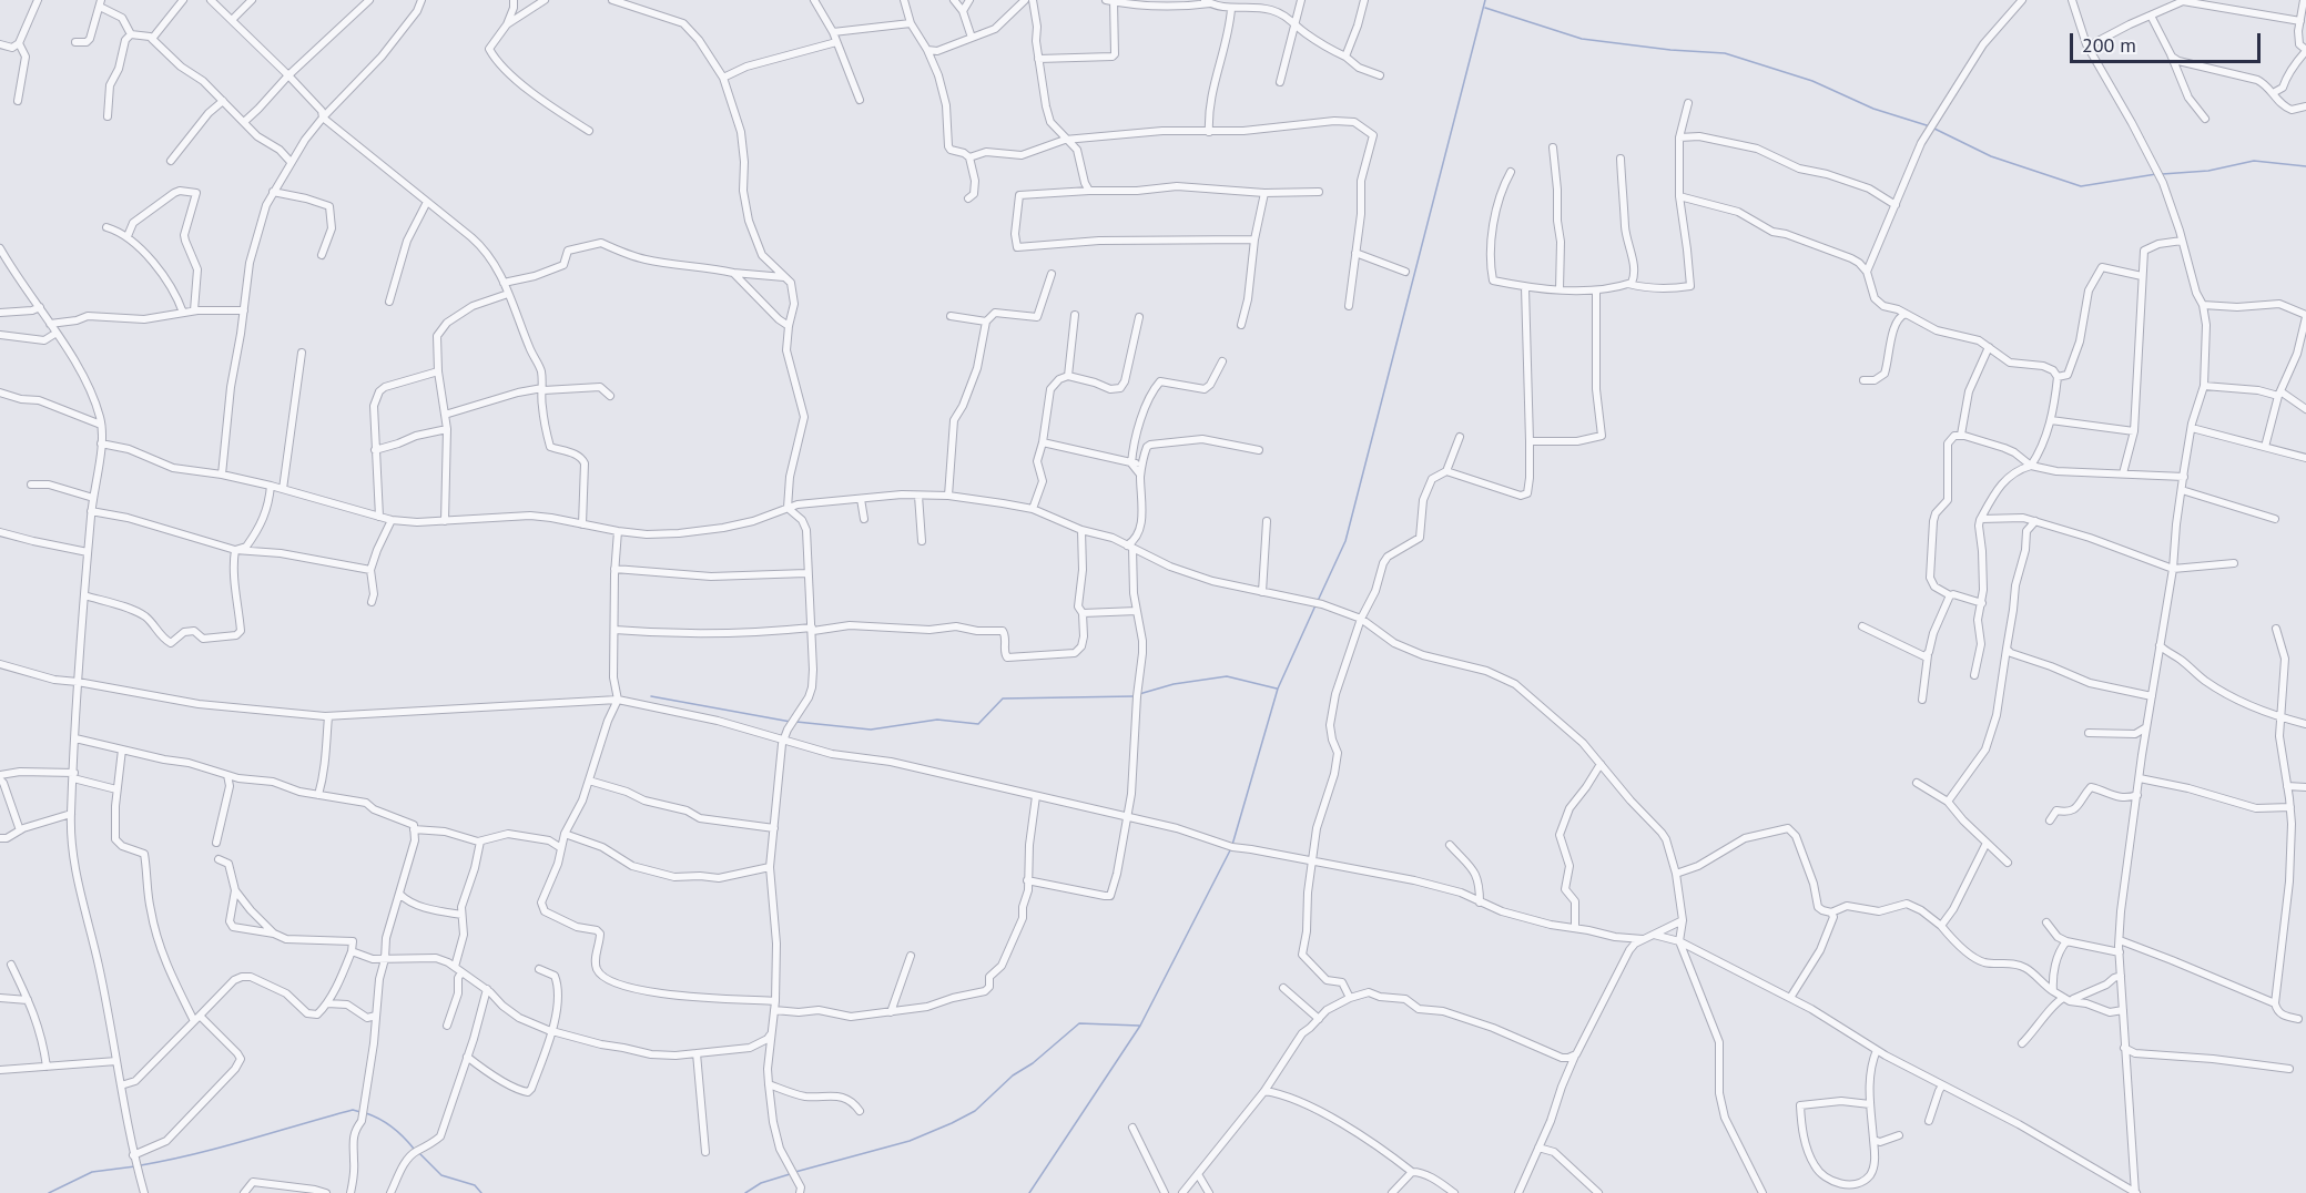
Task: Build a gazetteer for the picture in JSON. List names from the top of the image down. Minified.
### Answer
{"scale_bar":"200 m"}
